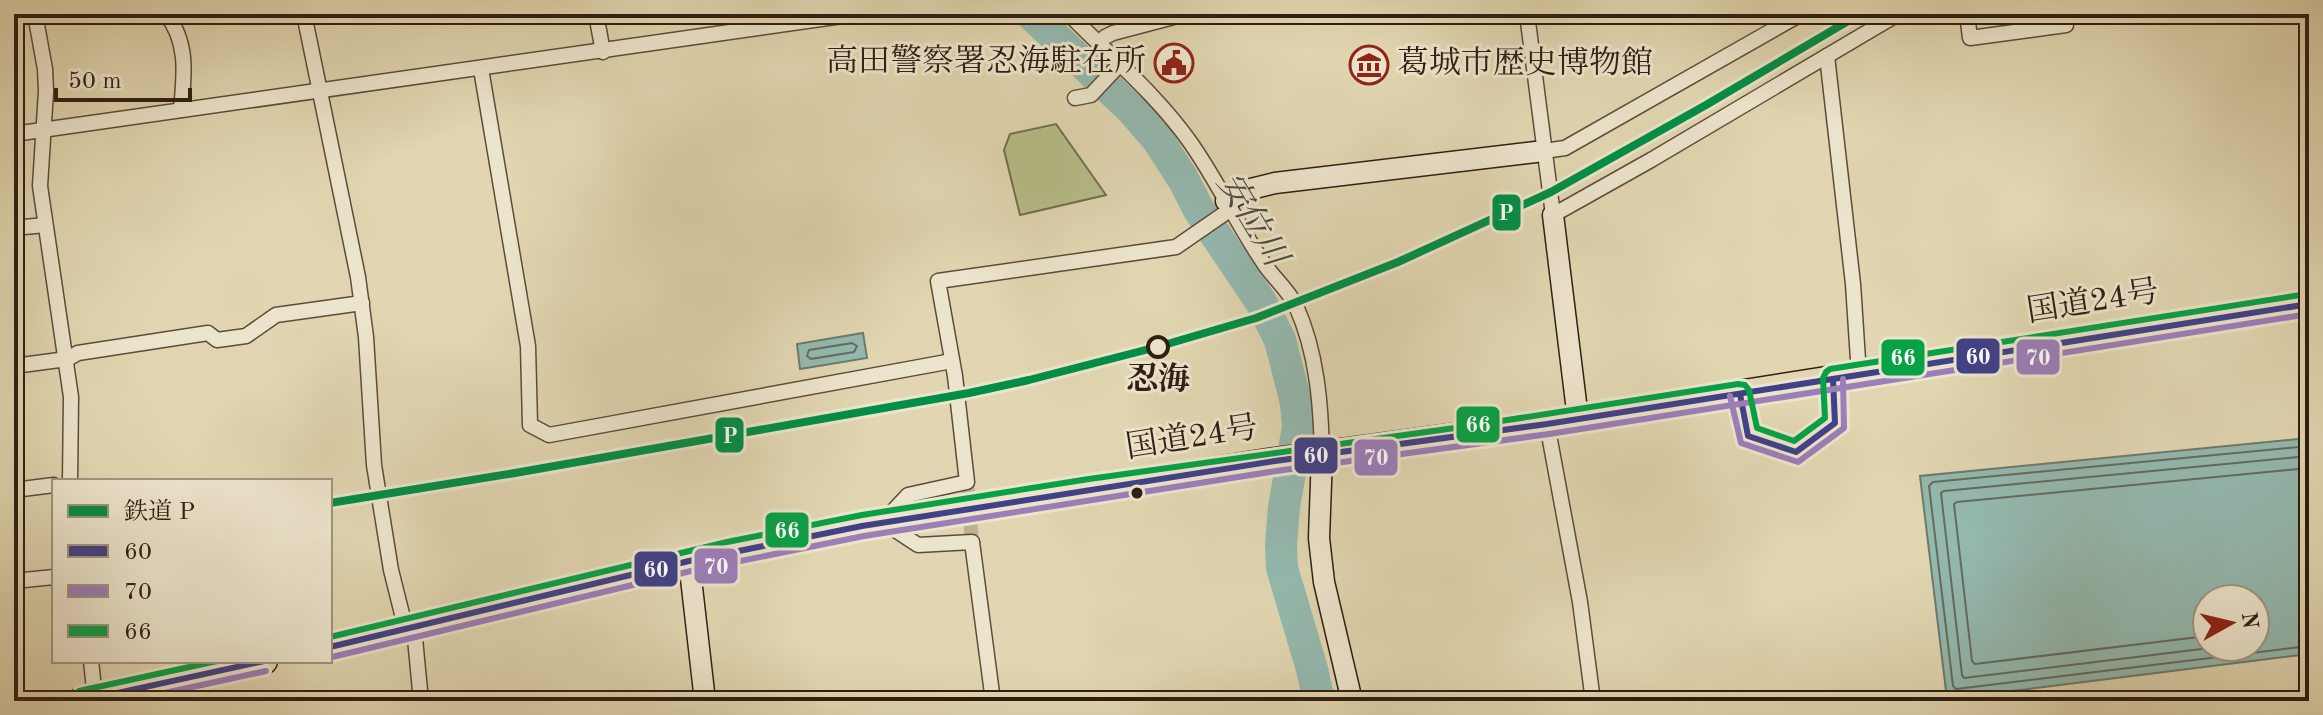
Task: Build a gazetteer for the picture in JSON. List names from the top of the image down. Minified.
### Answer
{"streets":{"highway":["国道24号"]},"water":["安位川"],"places":{"public building":["高田警察署忍海駐在所"],"museum":["葛城市歴史博物館"],"other":["忍海"]},"lines":["rail line P","transit line 66","transit line 60","transit line 70"],"legend":["鉄道 P","60","70","66"],"scale_bar":"50 m","north":"right"}
